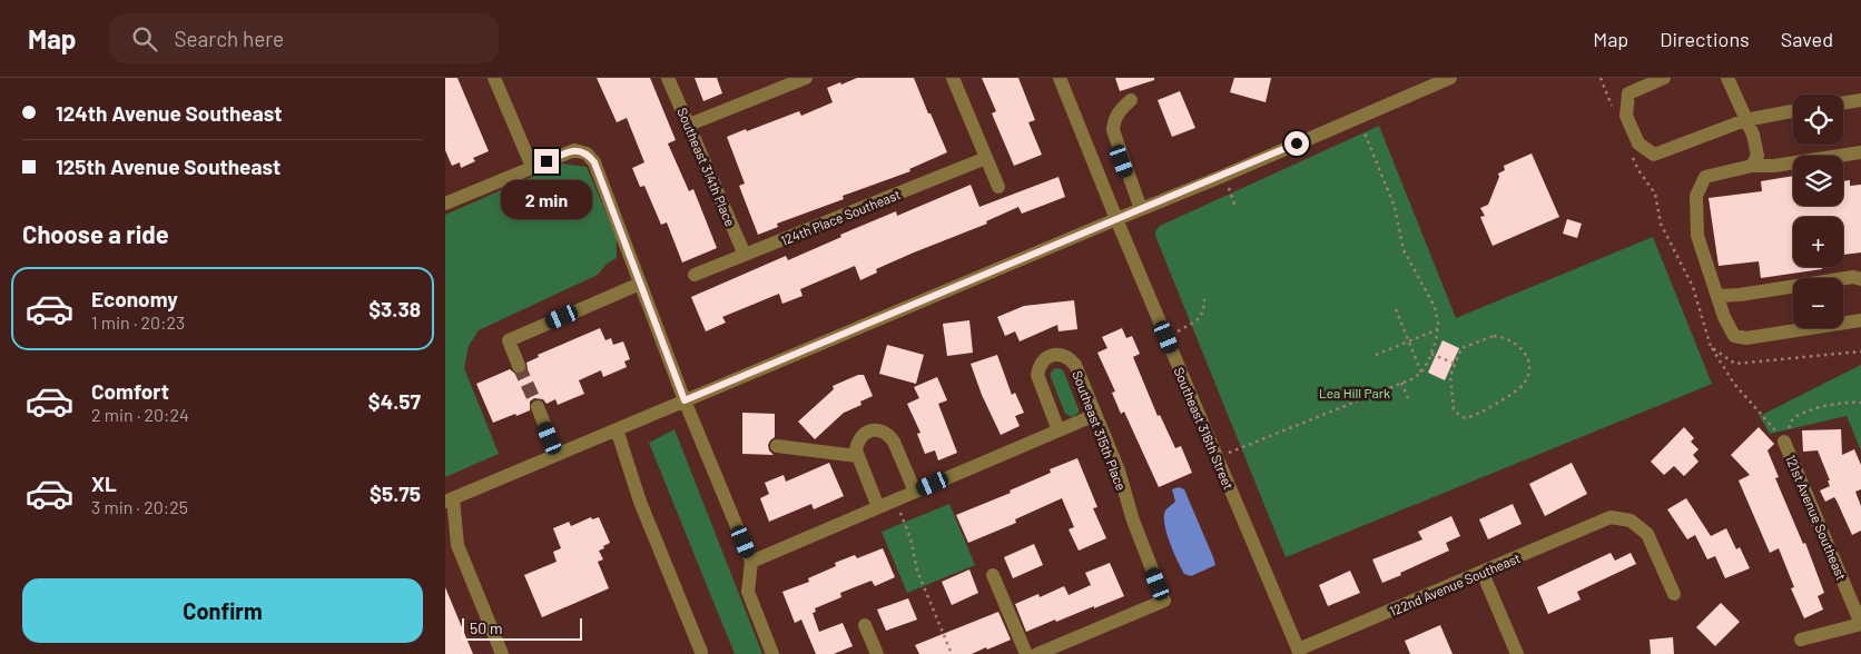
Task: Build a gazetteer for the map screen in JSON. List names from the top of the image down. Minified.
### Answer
{"streets":{"street":["Southeast 314th Place","124th Place Southeast","Southeast 316th Street","Southeast 315th Place","121st Avenue Southeast","122nd Avenue Southeast"]},"crossings":[["Southeast 314th Place","124th Place Southeast"],["Southeast 316th Street","122nd Avenue Southeast"]],"parks":["Lea Hill Park"],"scale_bar":"50 m","page":{"header":"Map","search":"Search here","nav":["Map","Directions","Saved"],"banner":["124th Avenue Southeast","125th Avenue Southeast"],"map_buttons":["+","−"],"bubble":"2 min","heading":"Choose a ride","list":[{"name":"Economy","note":"1 min · 20:23","value":"$3.38"},{"name":"Comfort","note":"2 min · 20:24","value":"$4.57"},{"name":"XL","note":"3 min · 20:25","value":"$5.75"}],"buttons":"Confirm","scale":"50 m"}}
